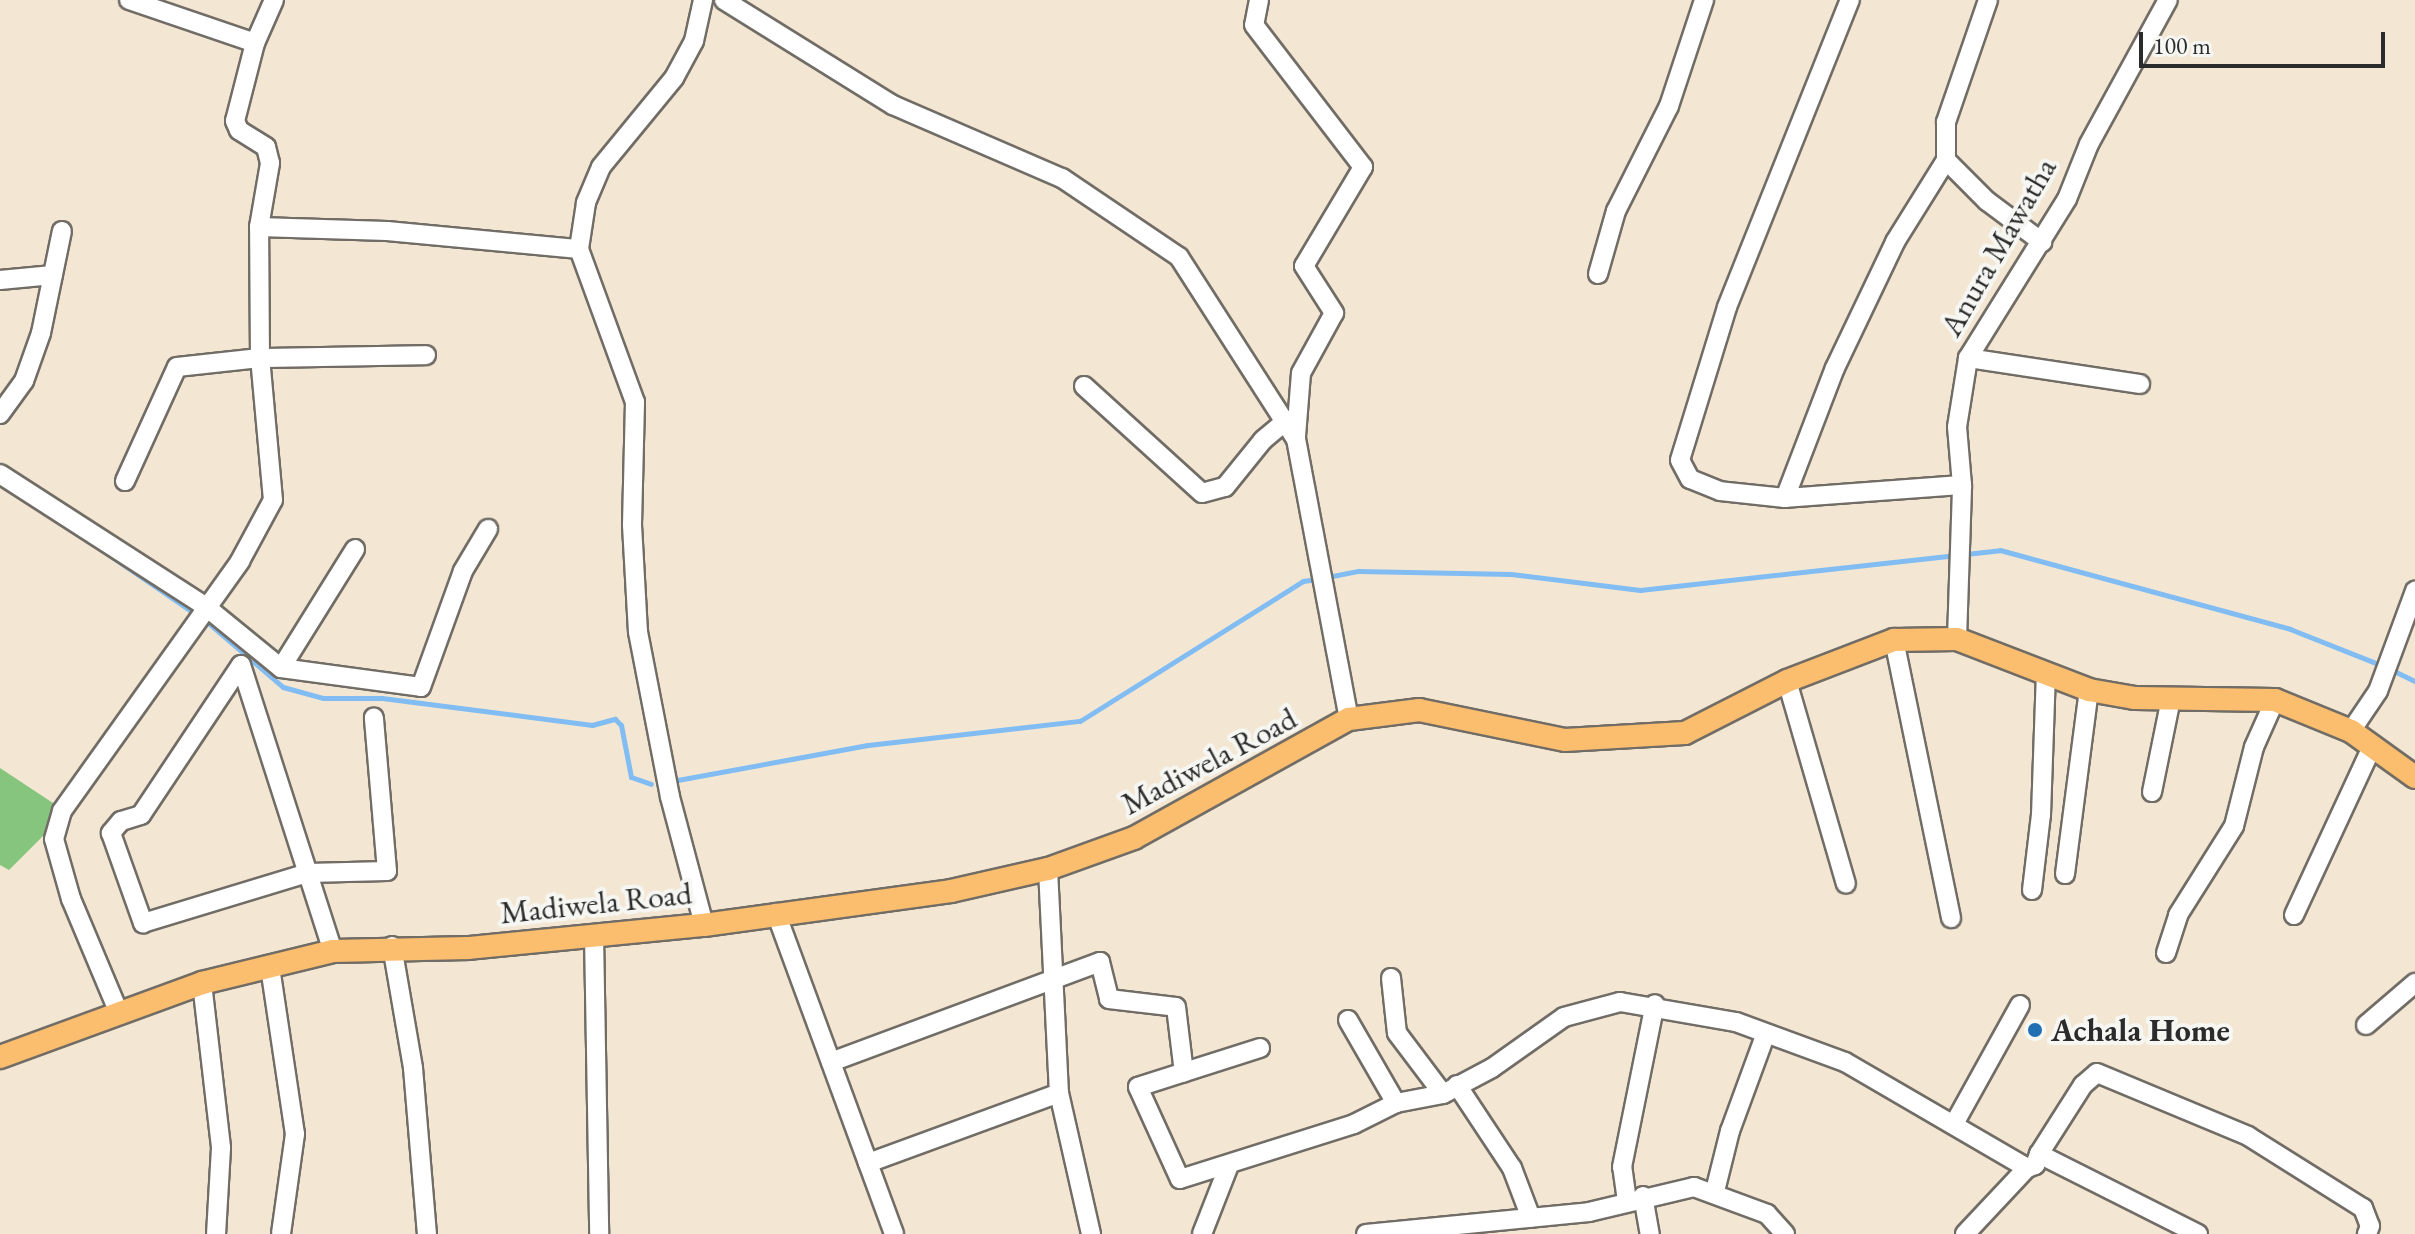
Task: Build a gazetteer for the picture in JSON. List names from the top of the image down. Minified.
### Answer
{"streets":{"main road":["Madiwela Road"],"street":["Anura Mawatha"]},"crossings":[["Anura Mawatha","Madiwela Road"]],"places":["Achala Home"],"scale_bar":"100 m"}
